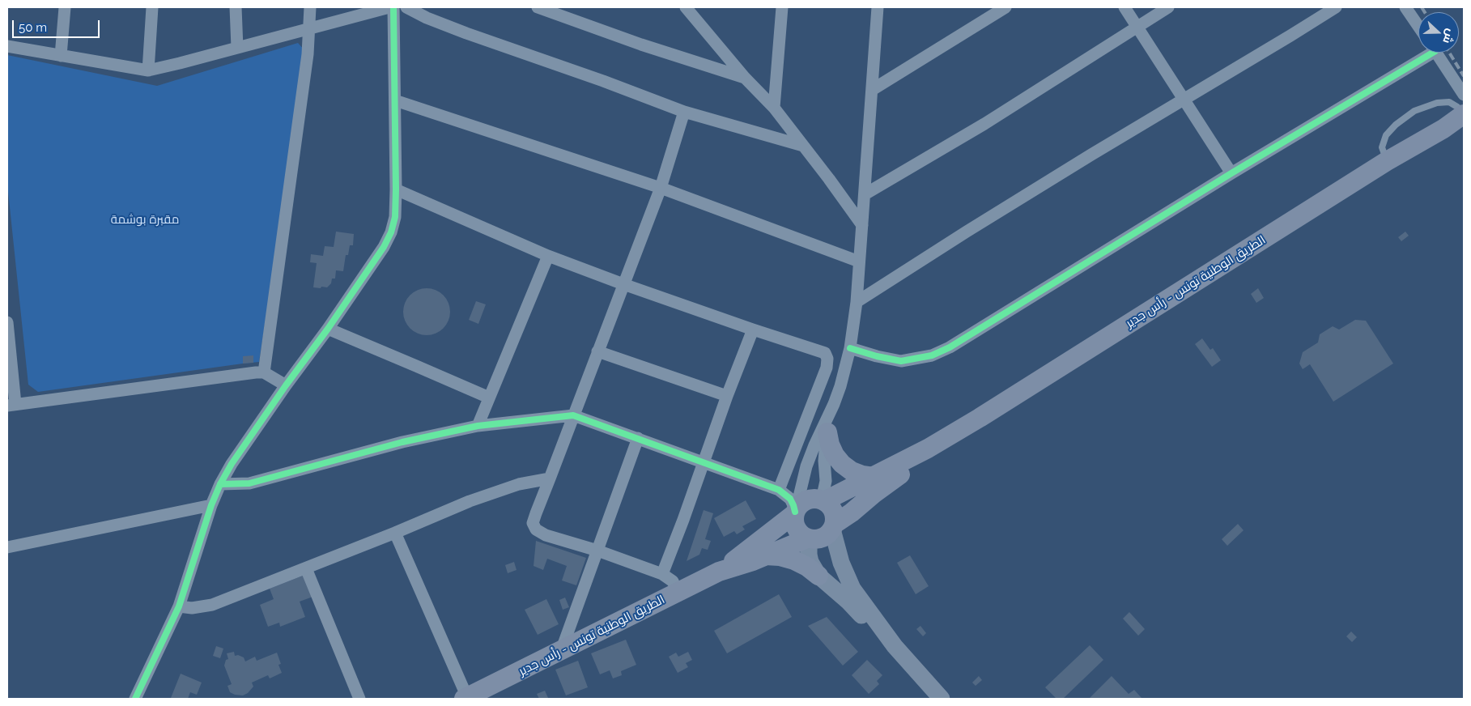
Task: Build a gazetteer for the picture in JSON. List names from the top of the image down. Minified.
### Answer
{"streets":{"main road":["الطريق الوطنية تونس - رأس جدير"]},"parks":["مقبرة بوشمة"],"scale_bar":"50 m","north":"right"}
